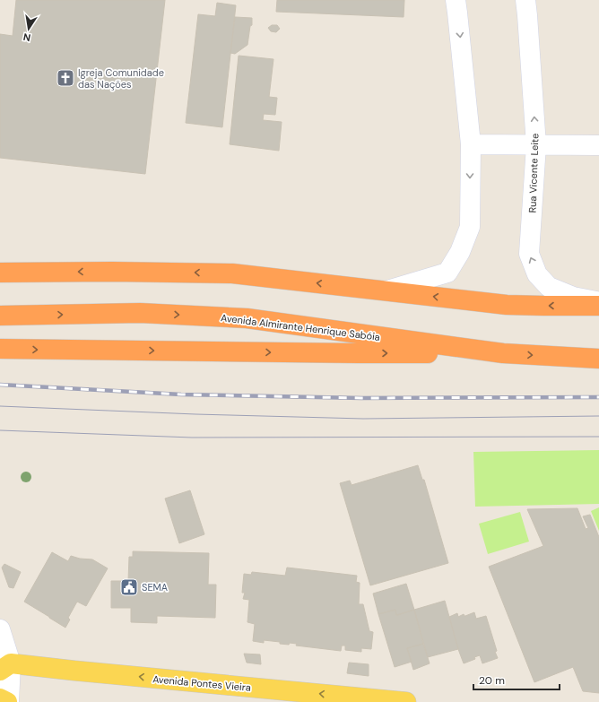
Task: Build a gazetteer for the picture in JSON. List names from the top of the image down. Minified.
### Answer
{"streets":{"highway":["Avenida Almirante Henrique Sabóia"],"main road":["Avenida Pontes Vieira"],"street":["Rua Vicente Leite"]},"one_way":["Avenida Pontes Vieira"],"places":{"church":["Igreja Comunidade das Nações"],"public building":["SEMA"]},"scale_bar":"20 m","north":"bottom"}
